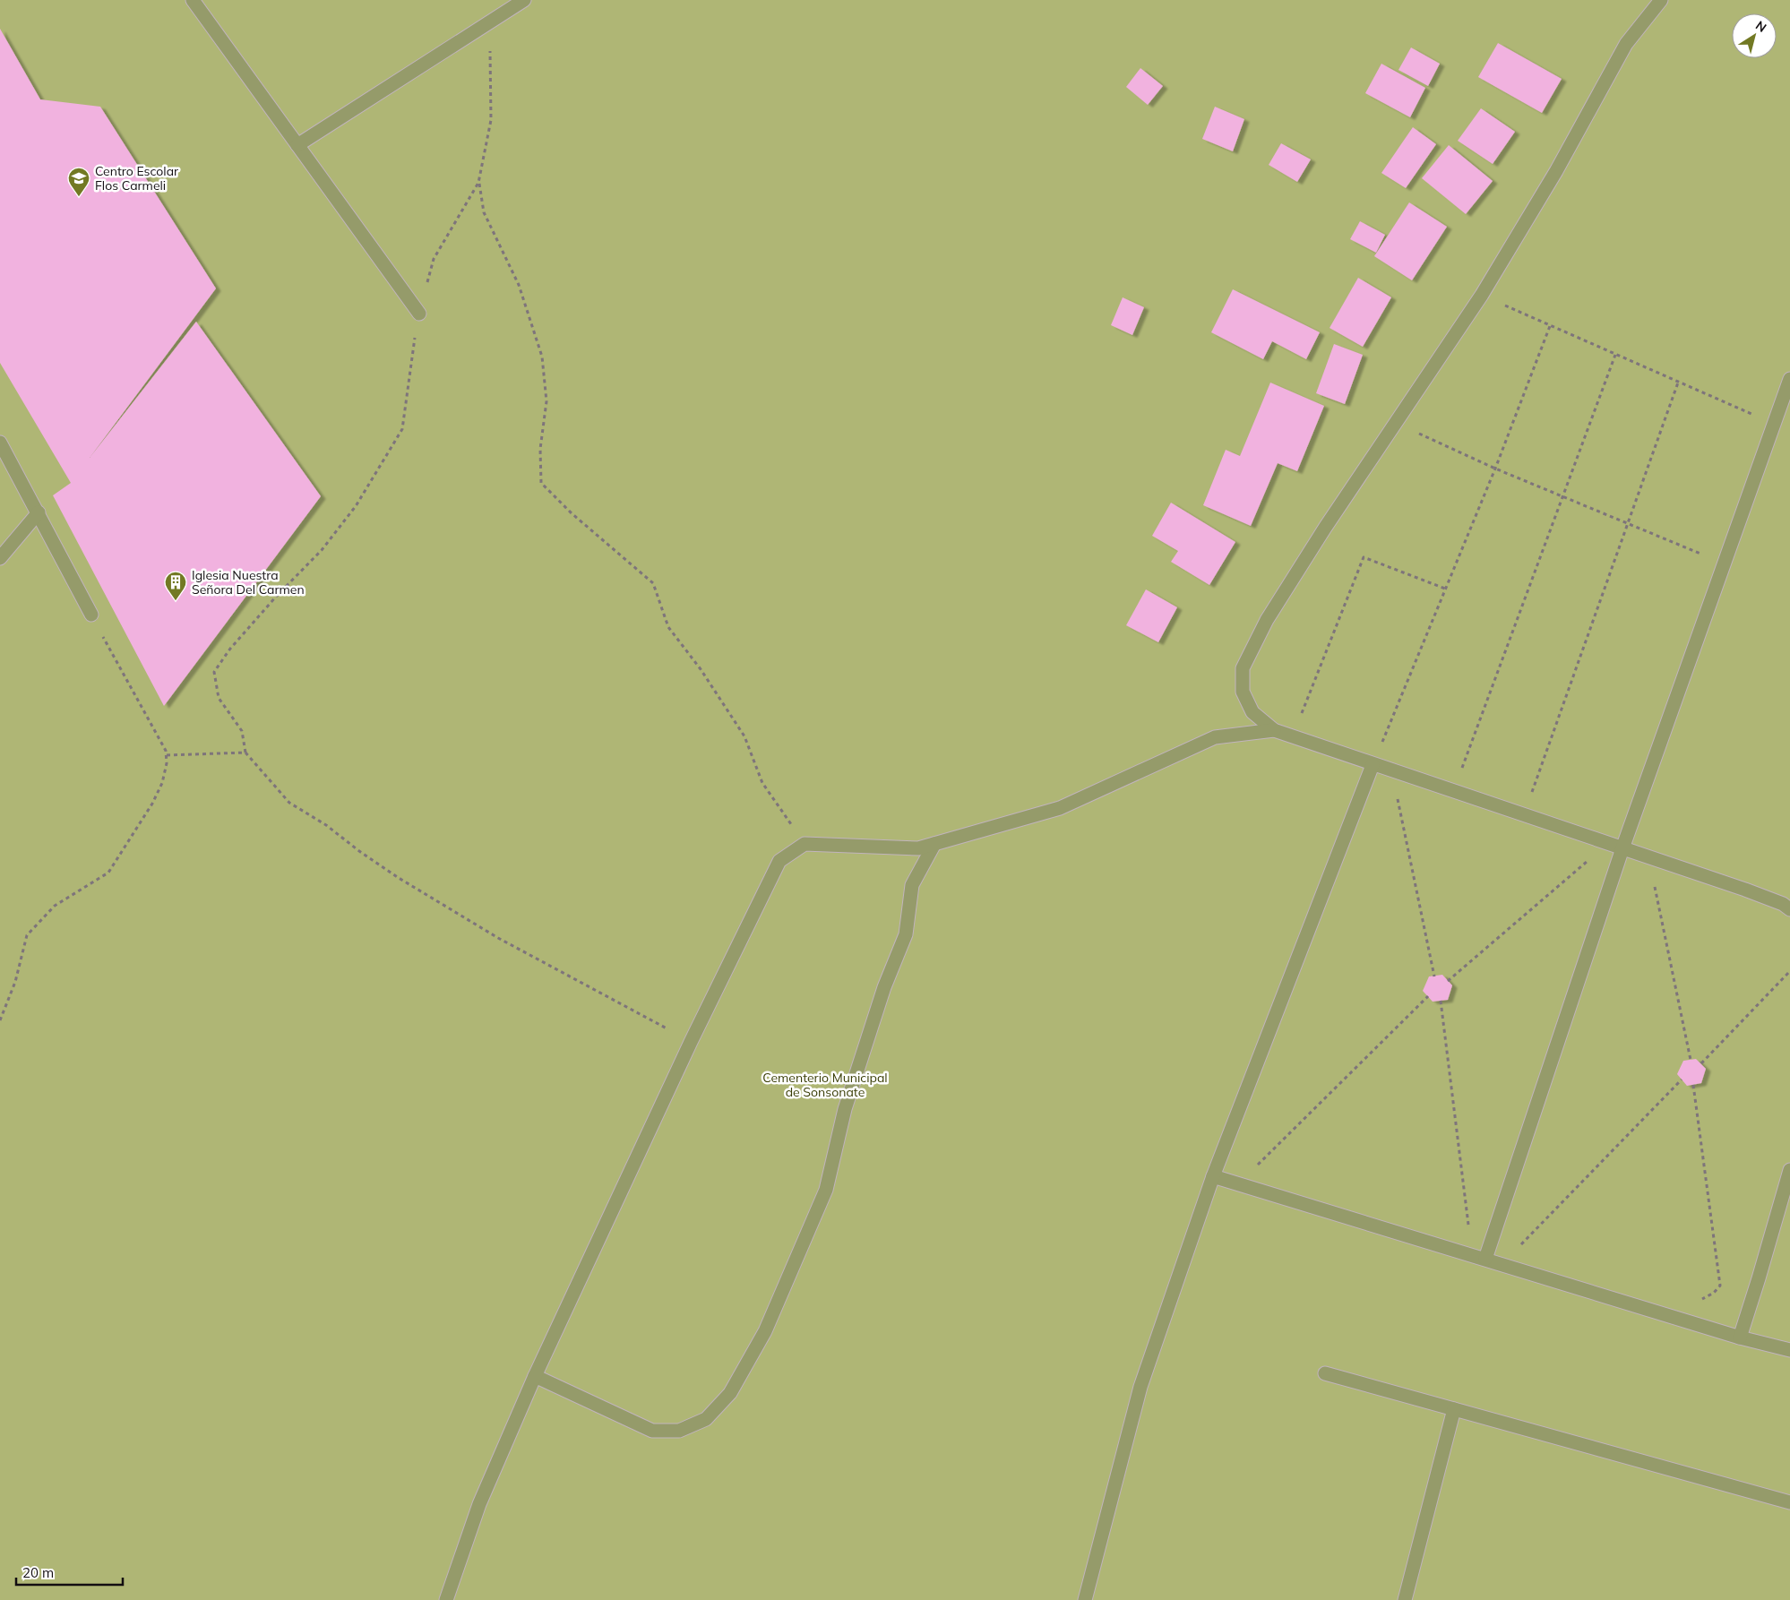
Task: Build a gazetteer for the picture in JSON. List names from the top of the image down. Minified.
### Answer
{"parks":["Cementerio Municipal de Sonsonate"],"places":{"school or university":["Centro Escolar Flos Carmeli"],"building":["Iglesia Nuestra Señora Del Carmen"]},"scale_bar":"20 m","north":"top right"}
